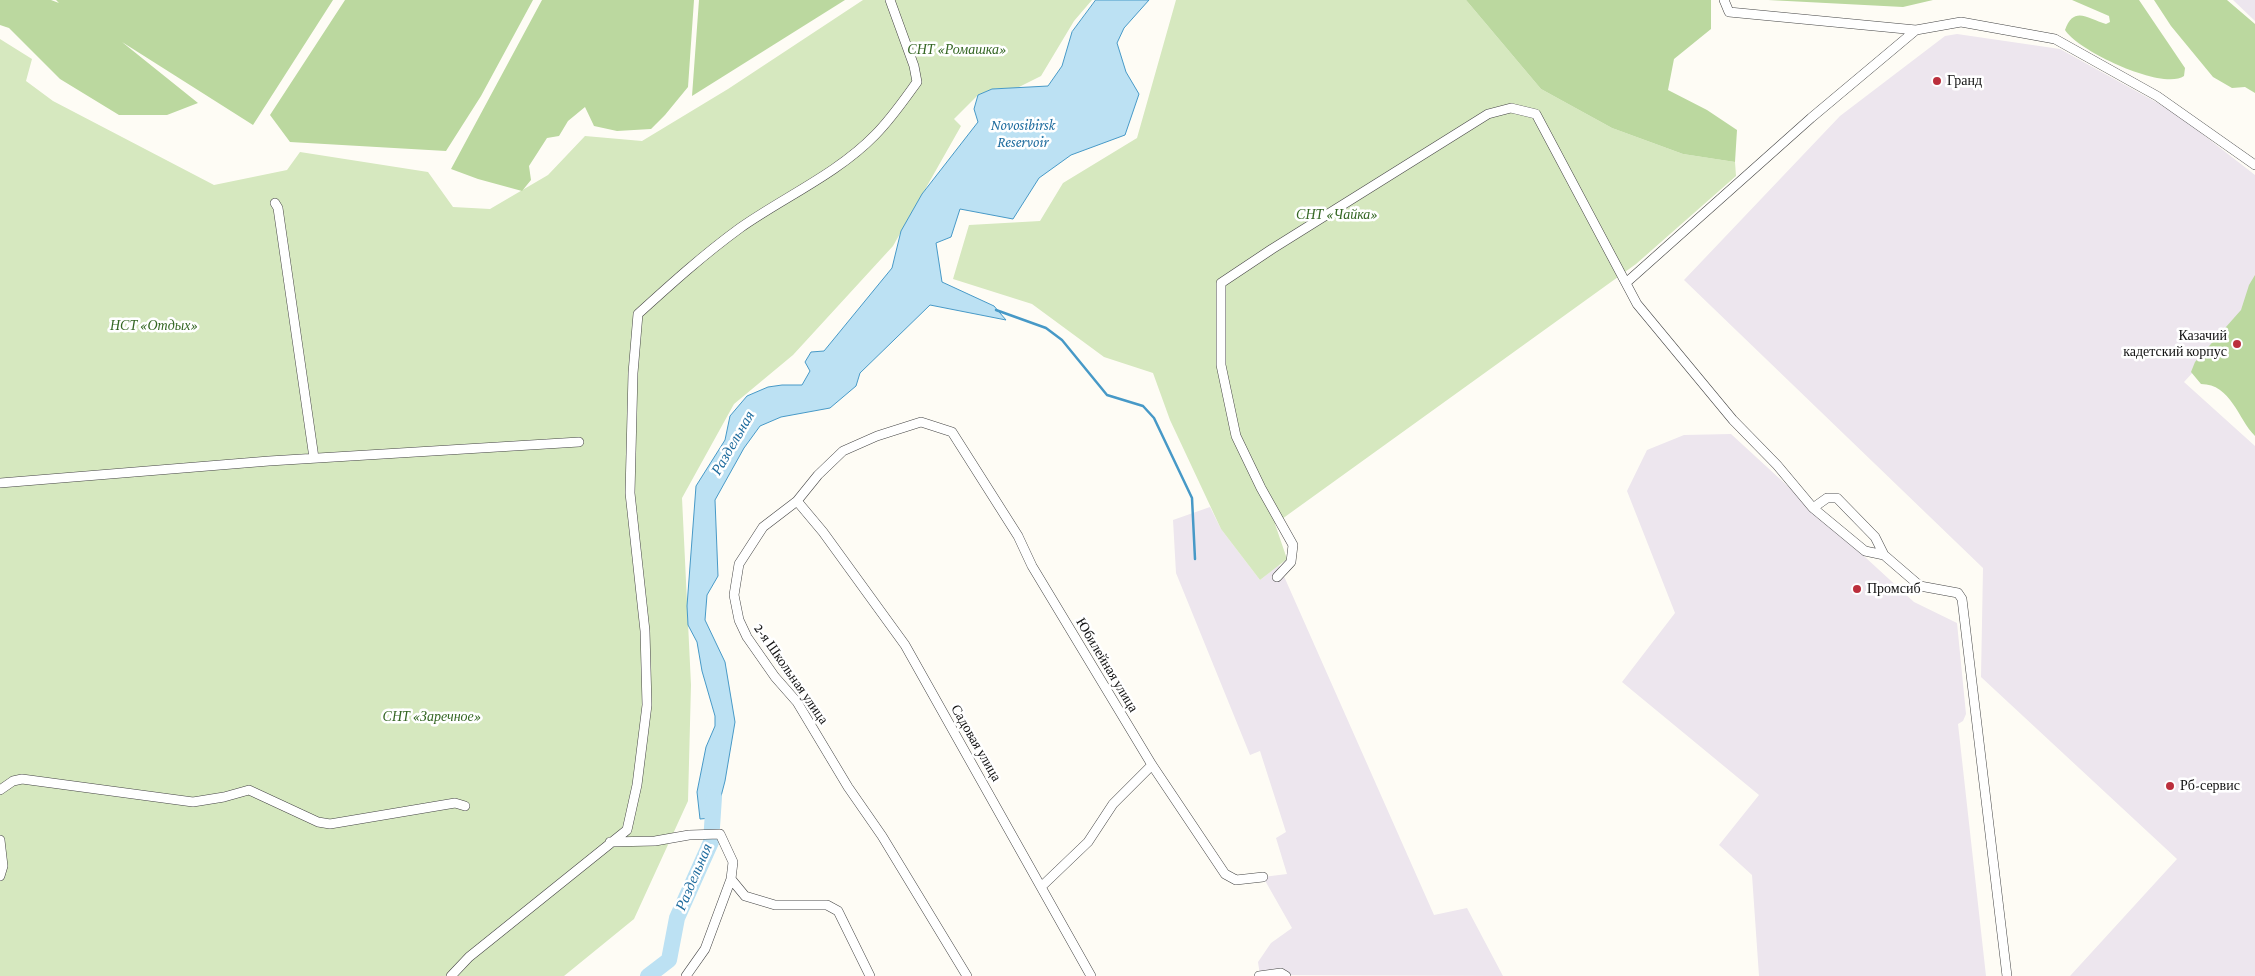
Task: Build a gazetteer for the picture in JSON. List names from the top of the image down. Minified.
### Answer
{"streets":{"street":["Юбилейная улица","2-я Школьная улица","Садовая улица"]},"crossings":[["Юбилейная улица","2-я Школьная улица"],["2-я Школьная улица","Садовая улица"]],"water":["Novosibirsk Reservoir","Раздельная"],"parks":["СНТ «Ромашка»","СНТ «Чайка»","НСТ «Отдых»","СНТ «Заречное»"],"places":["Гранд","Казачий кадетский корпус","Промсиб","Рб-сервис"]}
